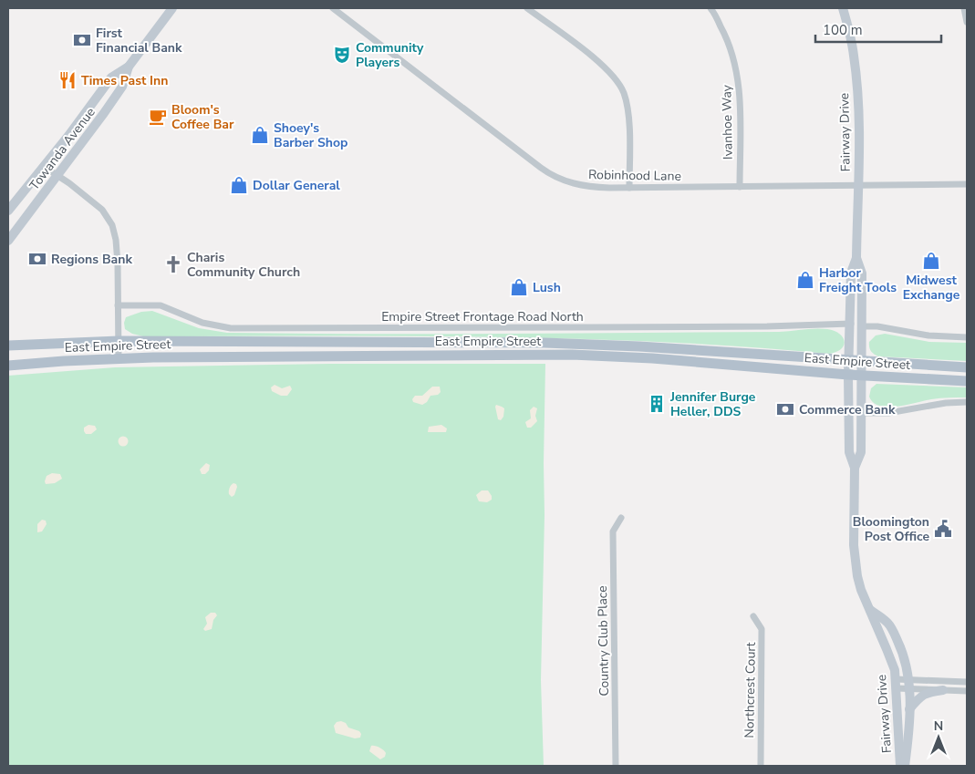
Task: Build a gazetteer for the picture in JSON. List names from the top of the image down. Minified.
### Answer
{"streets":{"main road":["Fairway Drive","Towanda Avenue","East Empire Street"],"street":["Ivanhoe Way","Robinhood Lane","Empire Street Frontage Road North","Country Club Place","Northcrest Court"]},"crossings":[["Ivanhoe Way","Robinhood Lane"],["Fairway Drive","Robinhood Lane"],["Fairway Drive","Empire Street Frontage Road North"],["Fairway Drive","East Empire Street"]],"places":{"bank":["First Financial Bank","Regions Bank","Commerce Bank"],"theatre":["Community Players"],"restaurant":["Times Past Inn"],"cafe":["Bloom's Coffee Bar"],"shop":["Shoey's Barber Shop","Dollar General","Midwest Exchange","Harbor Freight Tools","Lush"],"church":["Charis Community Church"],"building":["Jennifer Burge Heller, DDS"],"public building":["Bloomington Post Office"]},"scale_bar":"100 m","north":"top"}
